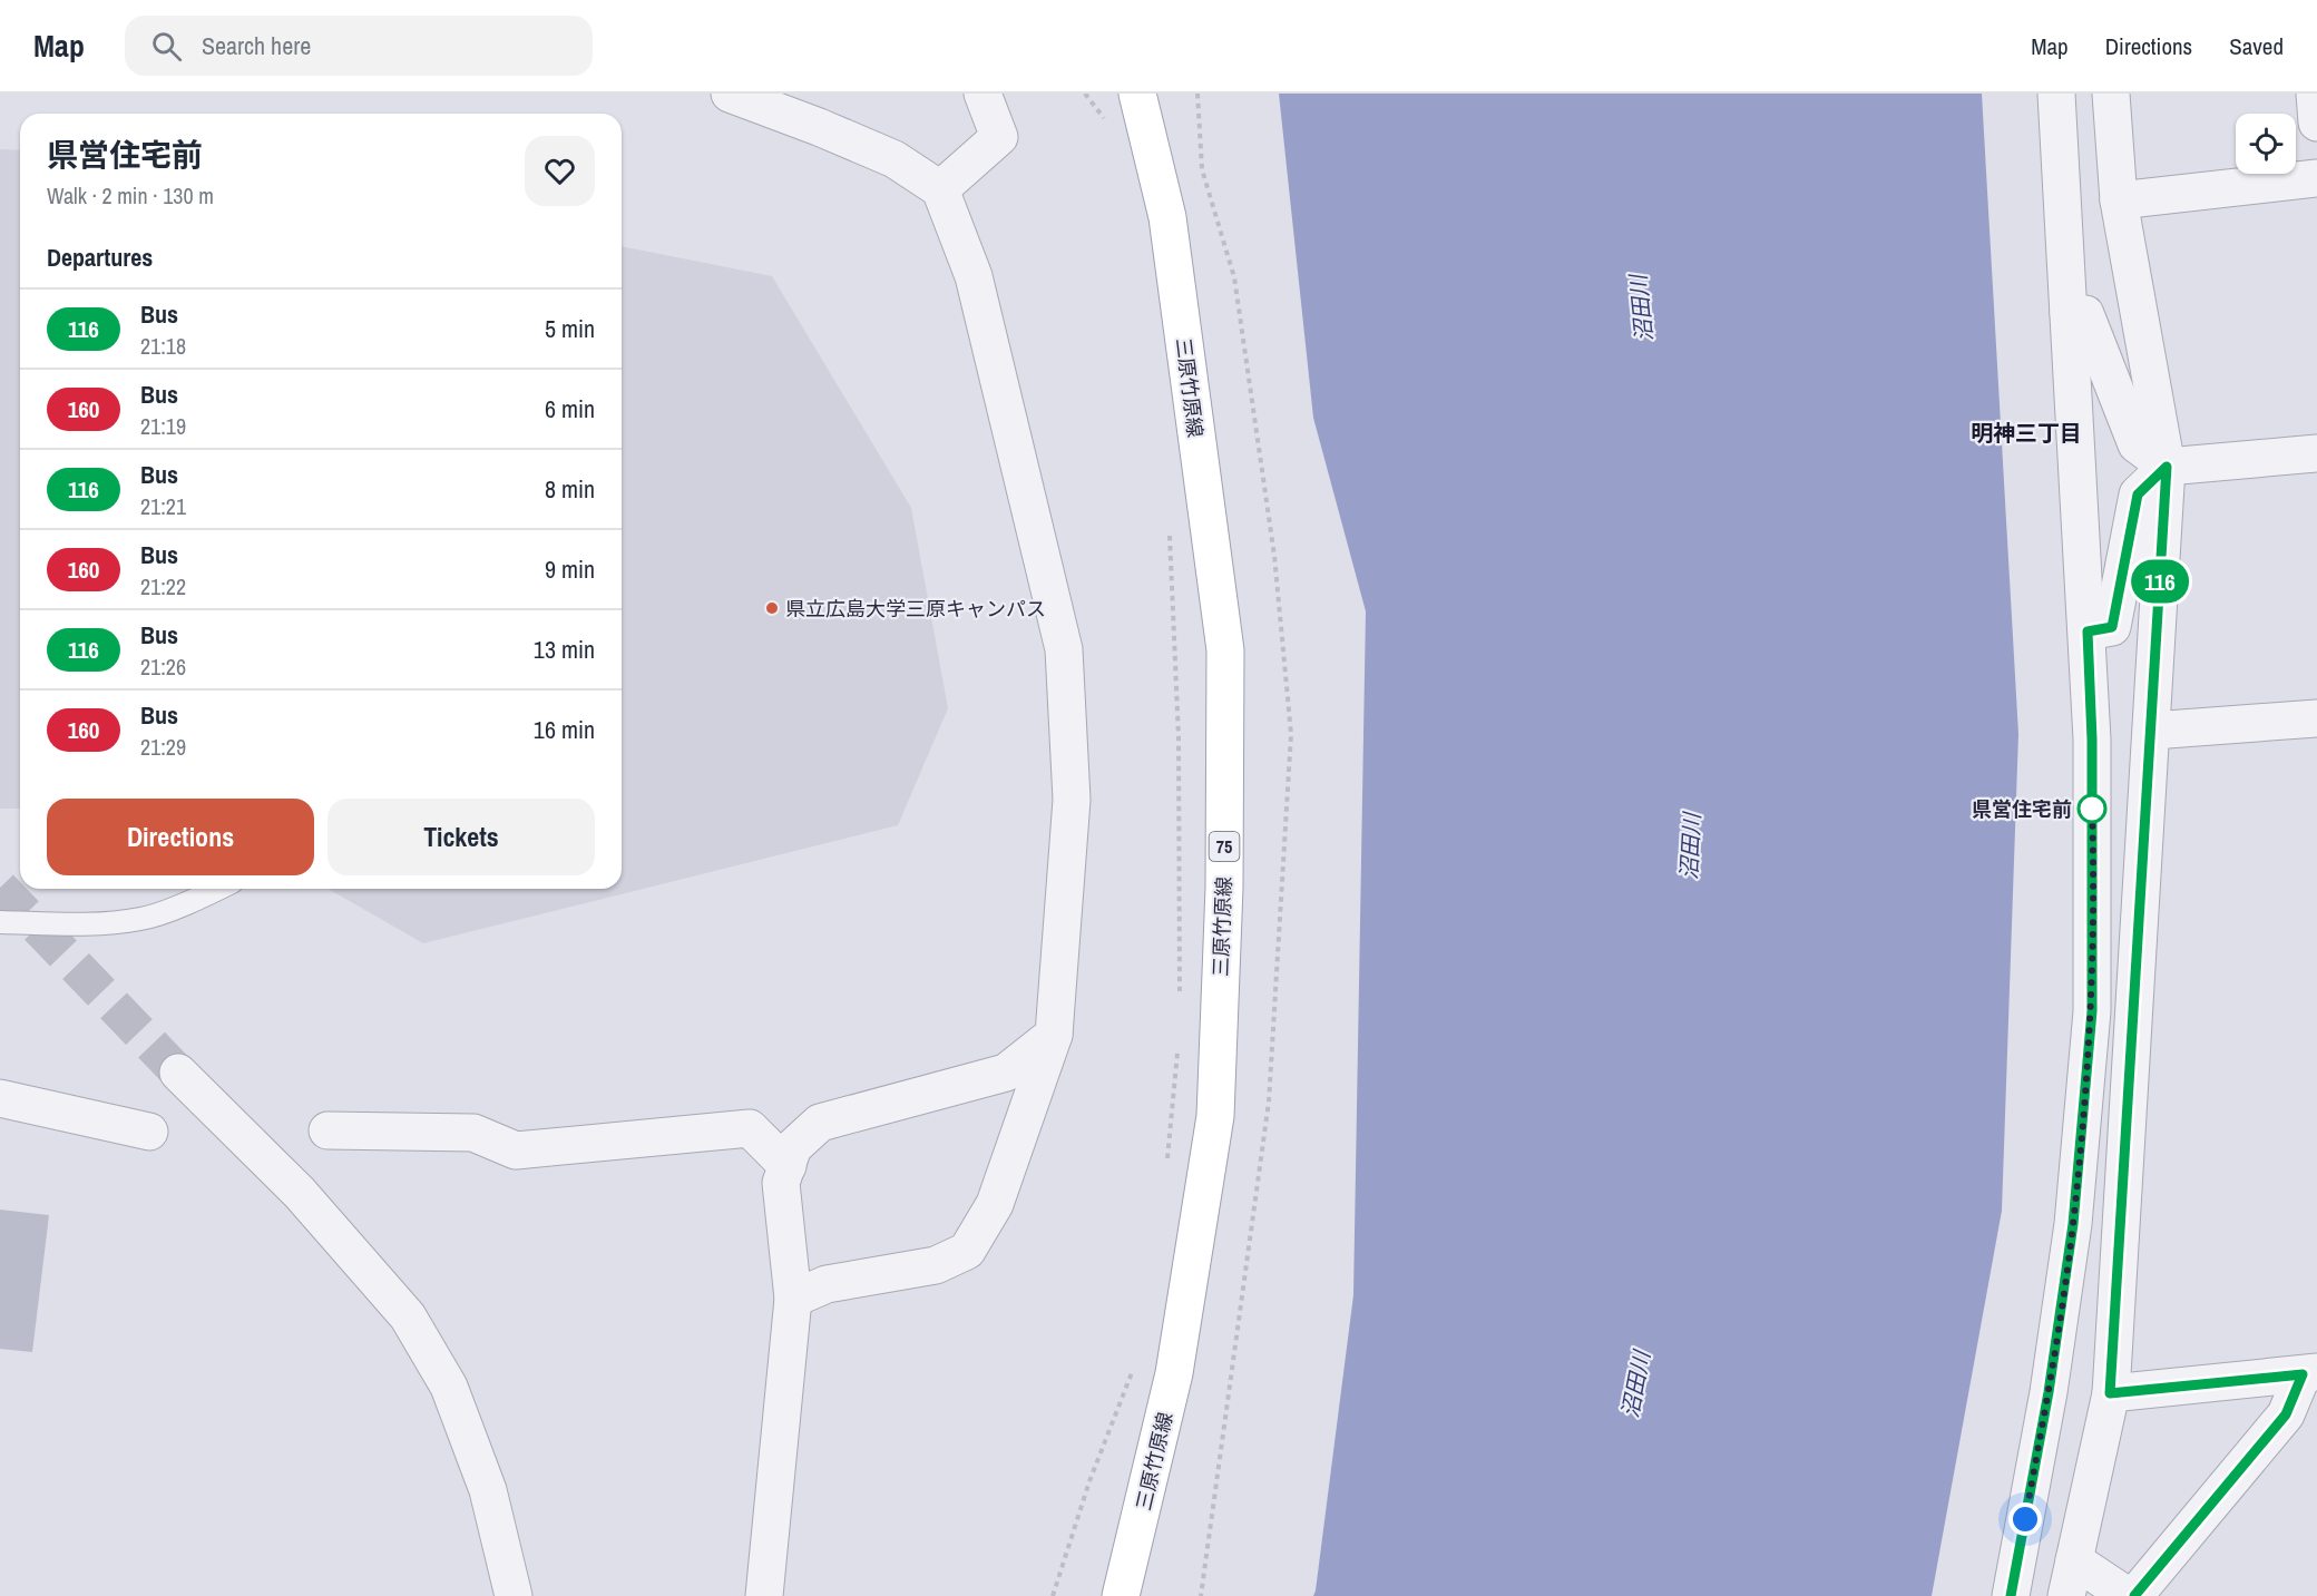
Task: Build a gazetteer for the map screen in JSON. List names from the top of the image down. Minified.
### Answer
{"streets":{"main road":["三原竹原線","75"]},"districts":["明神三丁目"],"water":["沼田川"],"places":["県立広島大学三原キャンパス","県営住宅前"],"lines":["bus line 116"],"page":{"header":"Map","search":"Search here","nav":["Map","Directions","Saved"],"on_map":"116","heading":[["県営住宅前","Walk · 2 min · 130 m"],"Departures"],"list":[{"mark":"116","name":"Bus","note":"21:18","value":"5 min"},{"mark":"160","name":"Bus","note":"21:19","value":"6 min"},{"mark":"116","name":"Bus","note":"21:21","value":"8 min"},{"mark":"160","name":"Bus","note":"21:22","value":"9 min"},{"mark":"116","name":"Bus","note":"21:26","value":"13 min"},{"mark":"160","name":"Bus","note":"21:29","value":"16 min"}],"buttons":["Directions","Tickets"]}}
